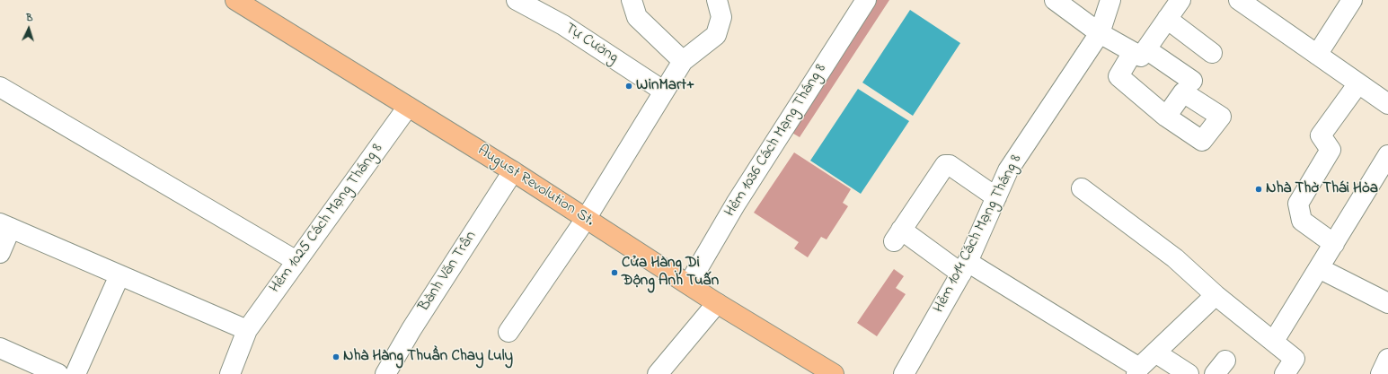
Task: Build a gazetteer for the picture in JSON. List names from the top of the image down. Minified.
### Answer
{"streets":{"main road":["August Revolution St."],"street":["Tự Cường","Hẻm 1036 Cách Mạng Tháng 8","Hẻm 1025 Cách Mạng Tháng 8","Hẻm 1014 Cách Mạng Tháng 8","Bành Văn Trân"]},"crossings":[["Hẻm 1036 Cách Mạng Tháng 8","August Revolution St."],["August Revolution St.","Hẻm 1025 Cách Mạng Tháng 8"],["August Revolution St.","Bành Văn Trân"]],"places":["WinMart+","Nhà Thờ Thái Hòa","Cửa Hàng Di Động Anh Tuấn","Nhà Hàng Thuần Chay Luly"],"north":"top"}
